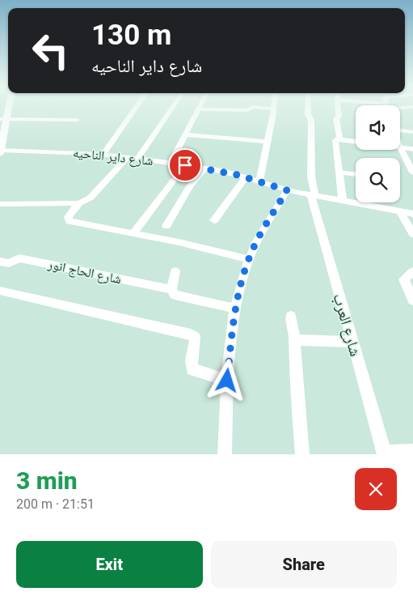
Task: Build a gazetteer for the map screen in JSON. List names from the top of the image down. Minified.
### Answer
{"streets":{"street":["شارع داير الناحيه","شارع الحاج انور","شارع العرب"]},"crossings":[["شارع داير الناحيه","شارع العرب"]],"page":{"turn":["130 m","شارع داير الناحيه"],"heading":["3 min","200 m · 21:51"],"buttons":["Exit","Share"]}}
